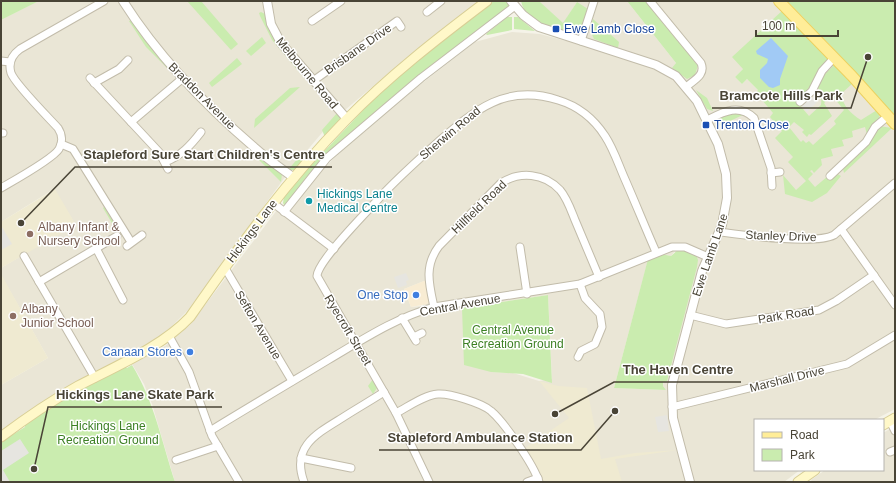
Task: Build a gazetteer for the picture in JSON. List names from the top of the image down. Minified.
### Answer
{"streets":{"main road":["Hickings Lane"],"street":["Brisbane Drive","Melbourne Road","Braddon Avenue","Sherwin Road","Hillfield Road","Stanley Drive","Ewe Lamb Lane","Central Avenue","Park Road","Sefton Avenue","Ryecroft Street","Marshall Drive"]},"crossings":[["Brisbane Drive","Melbourne Road"],["Melbourne Road","Hickings Lane"],["Braddon Avenue","Hickings Lane"],["Sherwin Road","Central Avenue"],["Sherwin Road","Ryecroft Street"],["Hillfield Road","Central Avenue"],["Hickings Lane","Ewe Lamb Lane"],["Hickings Lane","Sefton Avenue"],["Stanley Drive","Ewe Lamb Lane"],["Ewe Lamb Lane","Central Avenue"],["Ewe Lamb Lane","Park Road"],["Ewe Lamb Lane","Marshall Drive"],["Central Avenue","Sefton Avenue"],["Central Avenue","Ryecroft Street"]],"parks":["Central Avenue Recreation Ground","Hickings Lane Recreation Ground"],"places":{"transit":["Ewe Lamb Close","Trenton Close"],"other":["Bramcote Hills Park","Hickings Lane Medical Centre","Stapleford Sure Start Children's Centre","Albany Infant & Nursery School","One Stop","Albany Junior School","Canaan Stores","Stapleford Ambulance Station","The Haven Centre","Hickings Lane Skate Park"]},"legend":["Road","Park"],"scale_bar":"100 m"}
